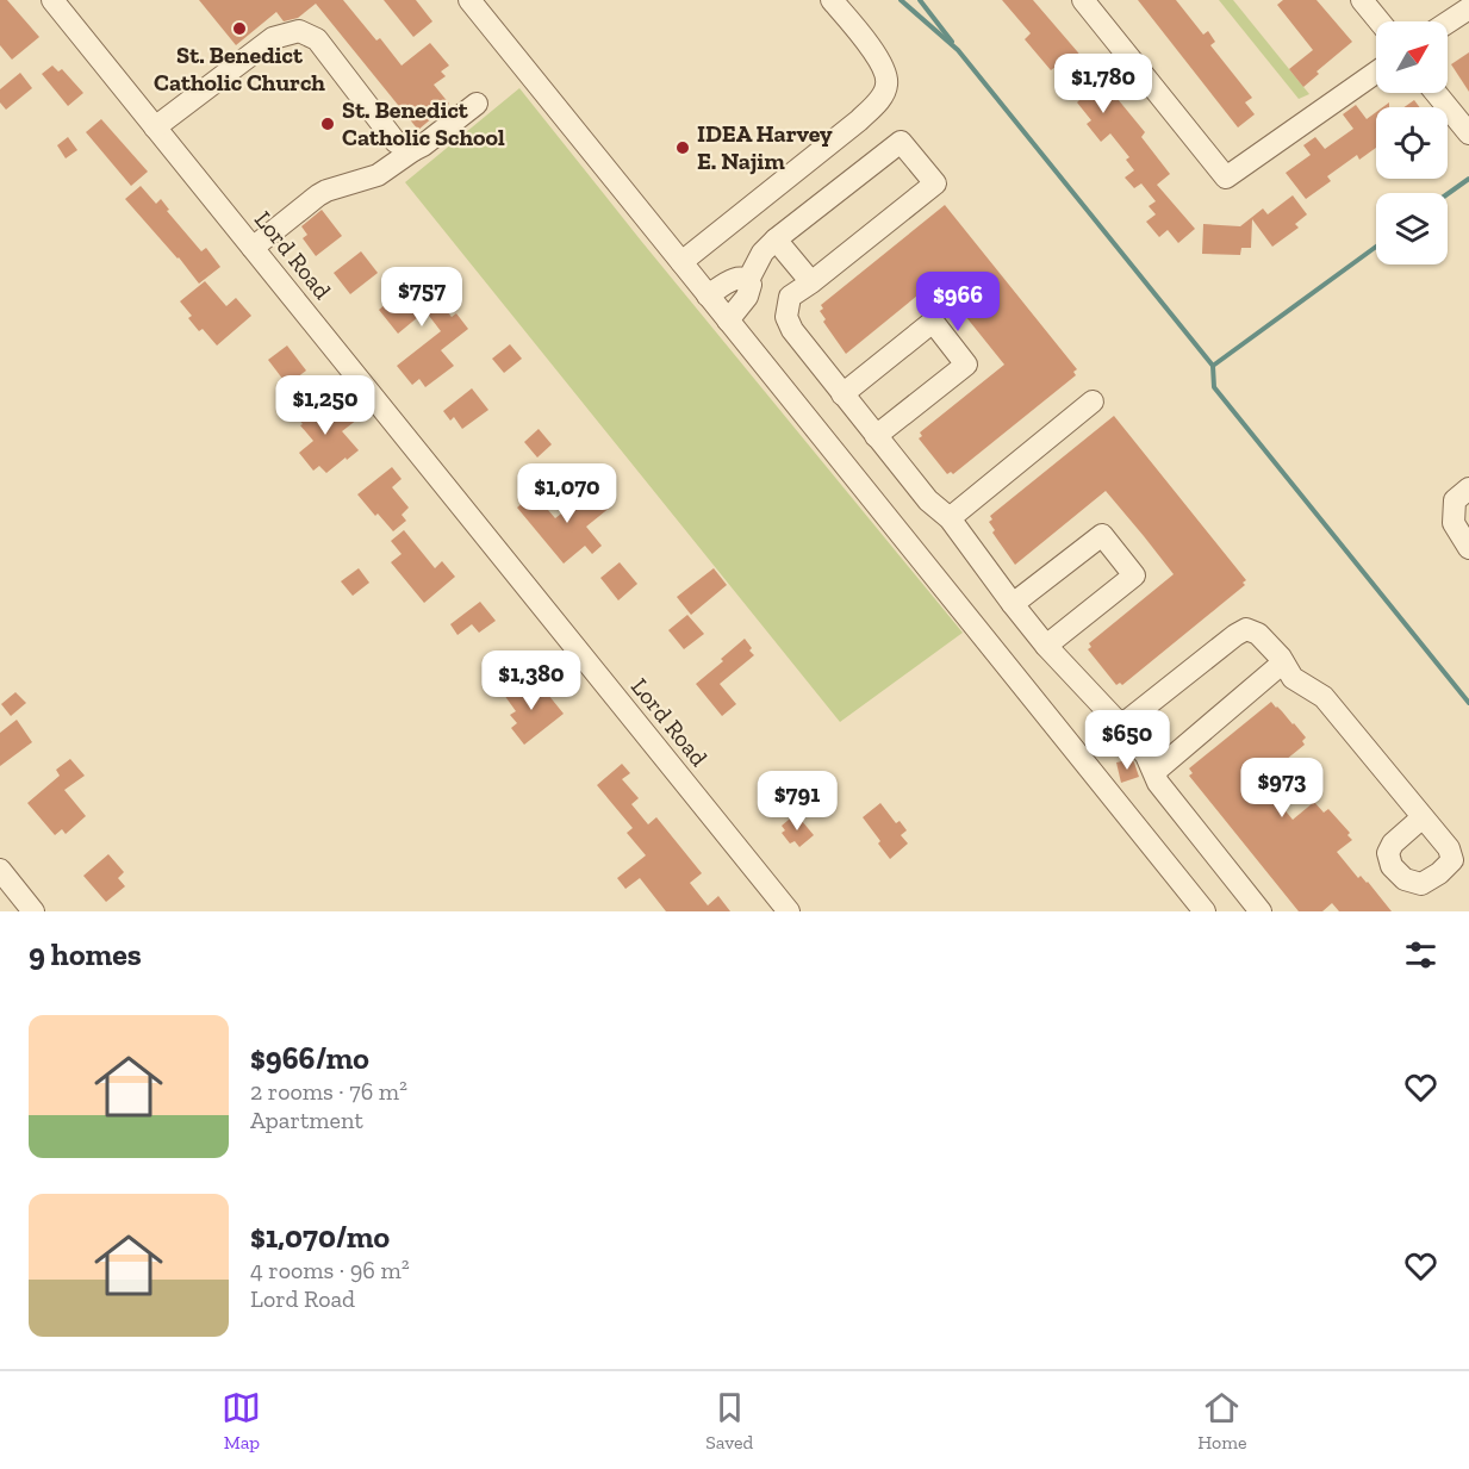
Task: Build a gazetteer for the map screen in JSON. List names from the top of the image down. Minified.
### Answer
{"streets":{"street":["Lord Road"]},"places":["St. Benedict Catholic Church","St. Benedict Catholic School","IDEA Harvey E. Najim"],"north":"top right","page":{"price":["$1,780","$757","$966","$1,250","$1,070","$1,380","$650","$973","$791"],"heading":"9 homes","list":[{"name":"$966/mo","note":"2 rooms · 76 m² · Apartment"},{"name":"$1,070/mo","note":"4 rooms · 96 m² · Lord Road"}],"tabs":["Map","Saved","Home"]}}
